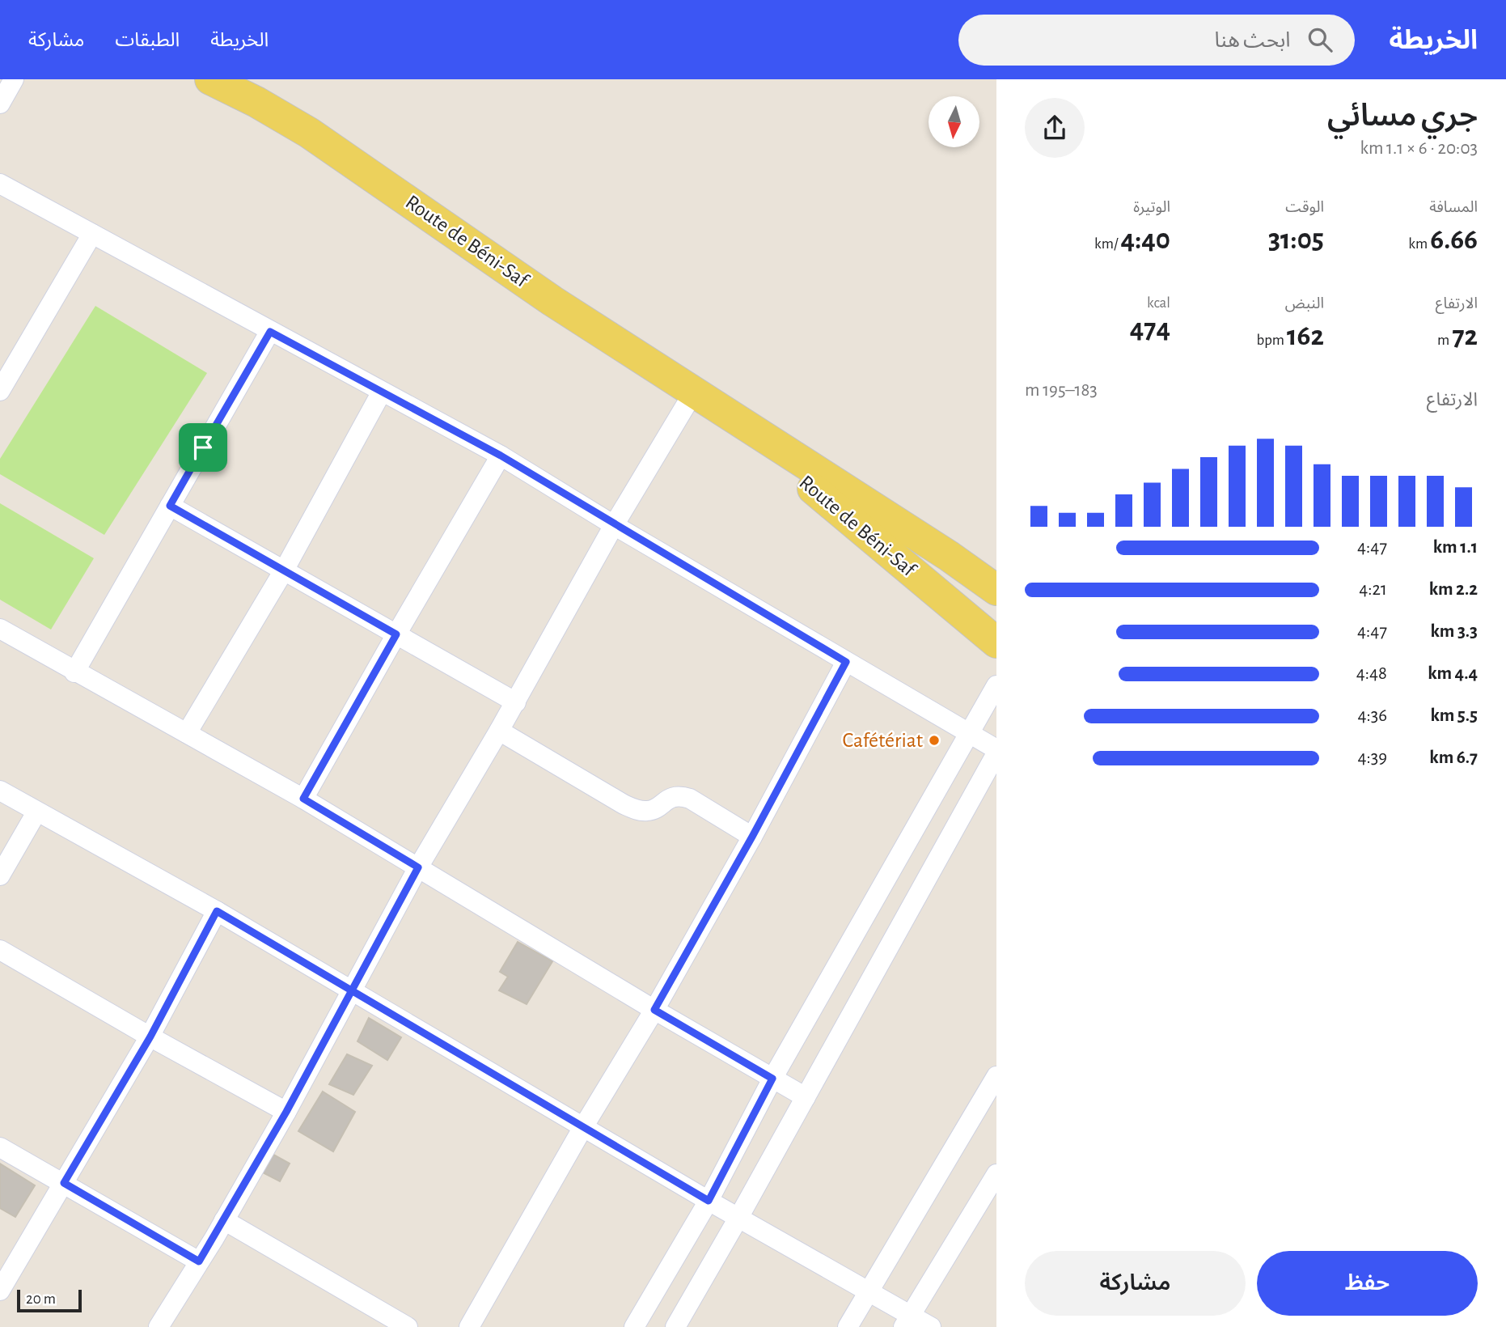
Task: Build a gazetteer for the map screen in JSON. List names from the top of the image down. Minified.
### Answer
{"streets":{"main road":["Route de Béni-Saf"]},"places":["Cafétériat"],"scale_bar":"20 m","north":"bottom","page":{"header":"الخريطة","search":"ابحث هنا","nav":["الخريطة","الطبقات","مشاركة"],"heading":["جري مسائي","20:03 · 6 × 1.1 km"],"stats":[["المسافة","6.66 km"],["الوقت","31:05"],["الوتيرة","4:40 /km"],["الارتفاع","72 m"],["النبض","162 bpm"],["kcal","474"]],"chart":["الارتفاع","183–195 m"],"list":[{"name":"1.1 km","note":"4:47"},{"name":"2.2 km","note":"4:21"},{"name":"3.3 km","note":"4:47"},{"name":"4.4 km","note":"4:48"},{"name":"5.5 km","note":"4:36"},{"name":"6.7 km","note":"4:39"}],"buttons":["حفظ","مشاركة"],"scale":"20 m"}}
